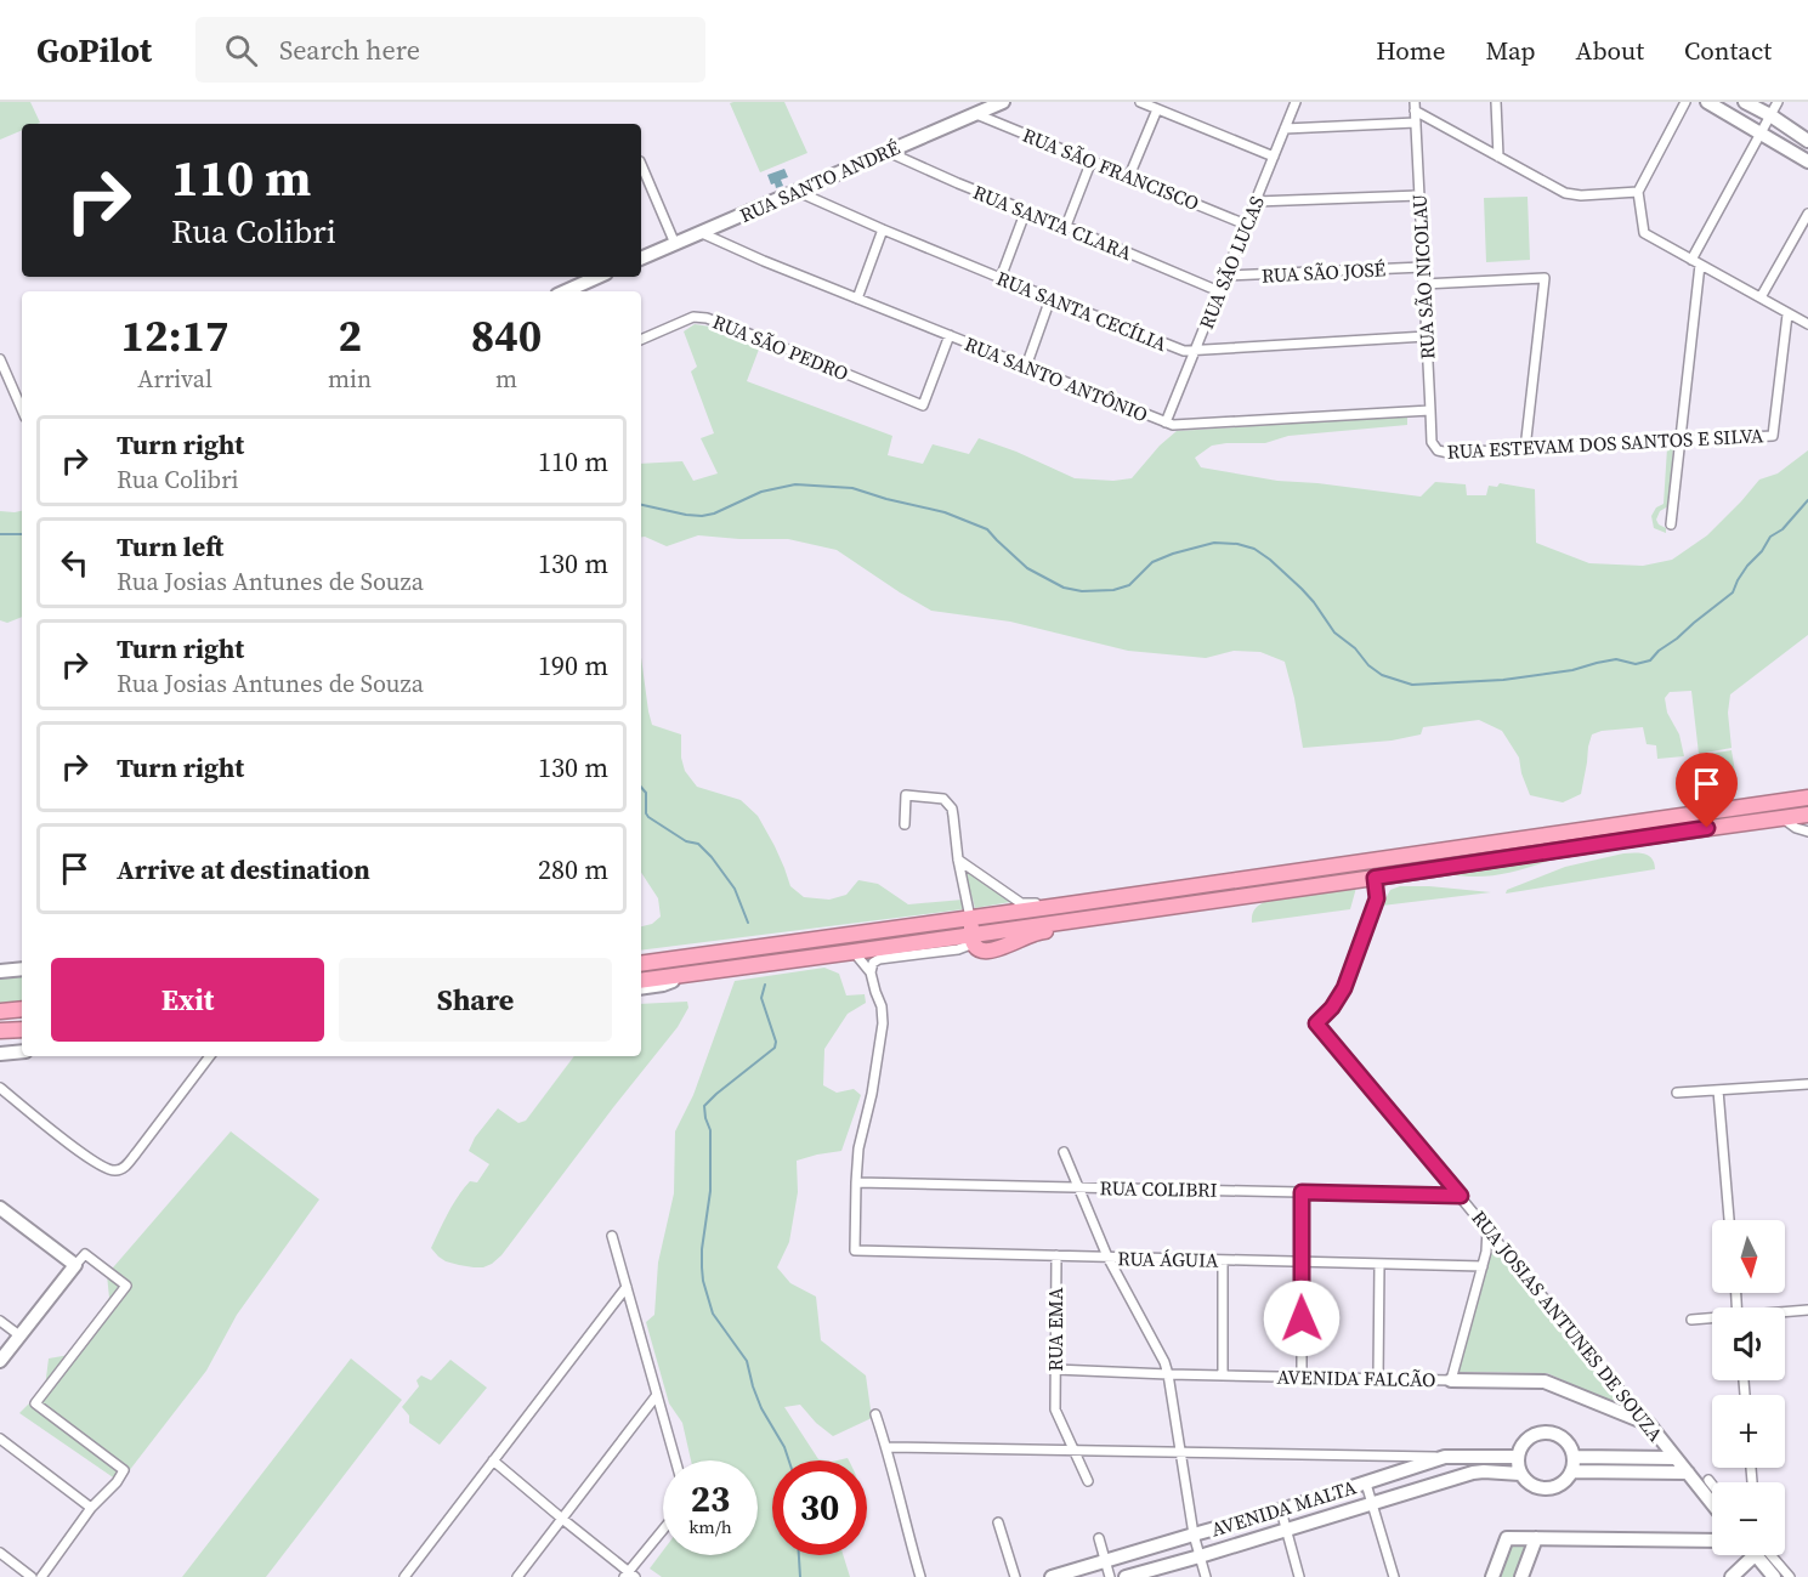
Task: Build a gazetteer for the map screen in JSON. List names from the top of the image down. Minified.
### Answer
{"streets":{"street":["RUA SÃO FRANCISCO","RUA SANTO ANDRÉ","RUA SANTA CLARA","RUA SÃO LUCAS","RUA SÃO JOSÉ","RUA SÃO NICOLAU","RUA SANTA CECÍLIA","RUA SÃO PEDRO","RUA SANTO ANTÔNIO","RUA ESTEVAM DOS SANTOS E SILVA","RUA COLIBRI","RUA ÁGUIA","RUA JOSIAS ANTUNES DE SOUZA","RUA EMA","AVENIDA FALCÃO","AVENIDA MALTA"]},"crossings":[["RUA SÃO FRANCISCO","RUA SANTO ANDRÉ"],["RUA SÃO FRANCISCO","RUA SÃO LUCAS"],["RUA SANTO ANDRÉ","RUA SANTA CLARA"],["RUA SANTO ANDRÉ","RUA SANTA CECÍLIA"],["RUA SANTO ANDRÉ","RUA SANTO ANTÔNIO"],["RUA SANTA CLARA","RUA SÃO LUCAS"],["RUA SÃO LUCAS","RUA SÃO JOSÉ"],["RUA SÃO LUCAS","RUA SANTA CECÍLIA"],["RUA SÃO LUCAS","RUA SANTO ANTÔNIO"],["RUA SÃO JOSÉ","RUA SÃO NICOLAU"],["RUA SÃO NICOLAU","RUA SANTA CECÍLIA"],["RUA SÃO NICOLAU","RUA SANTO ANTÔNIO"],["RUA SÃO NICOLAU","RUA ESTEVAM DOS SANTOS E SILVA"],["RUA SÃO PEDRO","RUA SANTO ANTÔNIO"],["RUA COLIBRI","RUA ÁGUIA"],["RUA COLIBRI","RUA JOSIAS ANTUNES DE SOUZA"],["RUA ÁGUIA","RUA EMA"],["RUA JOSIAS ANTUNES DE SOUZA","AVENIDA FALCÃO"],["RUA EMA","AVENIDA FALCÃO"]],"north":"bottom","page":{"header":"GoPilot","search":"Search here","nav":["Home","Map","About","Contact"],"turn":["110 m","Rua Colibri"],"eta":["12:17","Arrival","2","min","840","m"],"list":[{"name":"Turn right","note":"Rua Colibri","value":"110 m"},{"name":"Turn left","note":"Rua Josias Antunes de Souza","value":"130 m"},{"name":"Turn right","note":"Rua Josias Antunes de Souza","value":"190 m"},{"name":"Turn right","value":"130 m"},{"name":"Arrive at destination","value":"280 m"}],"buttons":["Exit","Share"],"map_buttons":["+","−"],"speed":"23 km/h","limit":"30"}}
